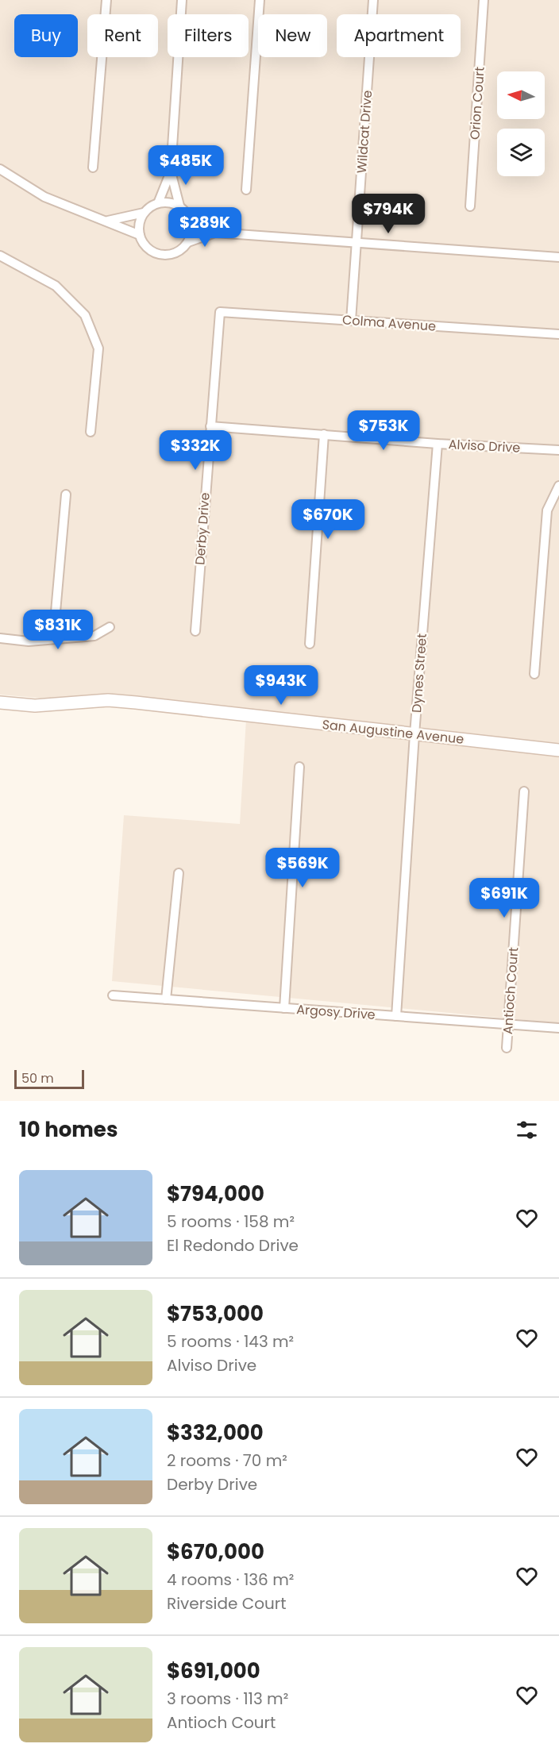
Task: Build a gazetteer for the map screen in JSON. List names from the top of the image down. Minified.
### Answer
{"streets":{"street":["Orion Court","Wildcat Drive","Colma Avenue","Alviso Drive","Derby Drive","Dynes Street","San Augustine Avenue","Antioch Court","Argosy Drive"]},"crossings":[["Wildcat Drive","Colma Avenue"],["Colma Avenue","Derby Drive"],["Alviso Drive","Derby Drive"],["Alviso Drive","Dynes Street"],["Dynes Street","San Augustine Avenue"],["Dynes Street","Argosy Drive"],["Antioch Court","Argosy Drive"]],"scale_bar":"50 m","north":"left","page":{"chip":["Buy","Rent","Filters","New","Apartment"],"price":["$485K","$794K","$289K","$753K","$332K","$670K","$831K","$943K","$569K","$691K"],"scale":"50 m","heading":"10 homes","list":[{"name":"$794,000","note":"5 rooms · 158 m² · El Redondo Drive"},{"name":"$753,000","note":"5 rooms · 143 m² · Alviso Drive"},{"name":"$332,000","note":"2 rooms · 70 m² · Derby Drive"},{"name":"$670,000","note":"4 rooms · 136 m² · Riverside Court"},{"name":"$691,000","note":"3 rooms · 113 m² · Antioch Court"}]}}
